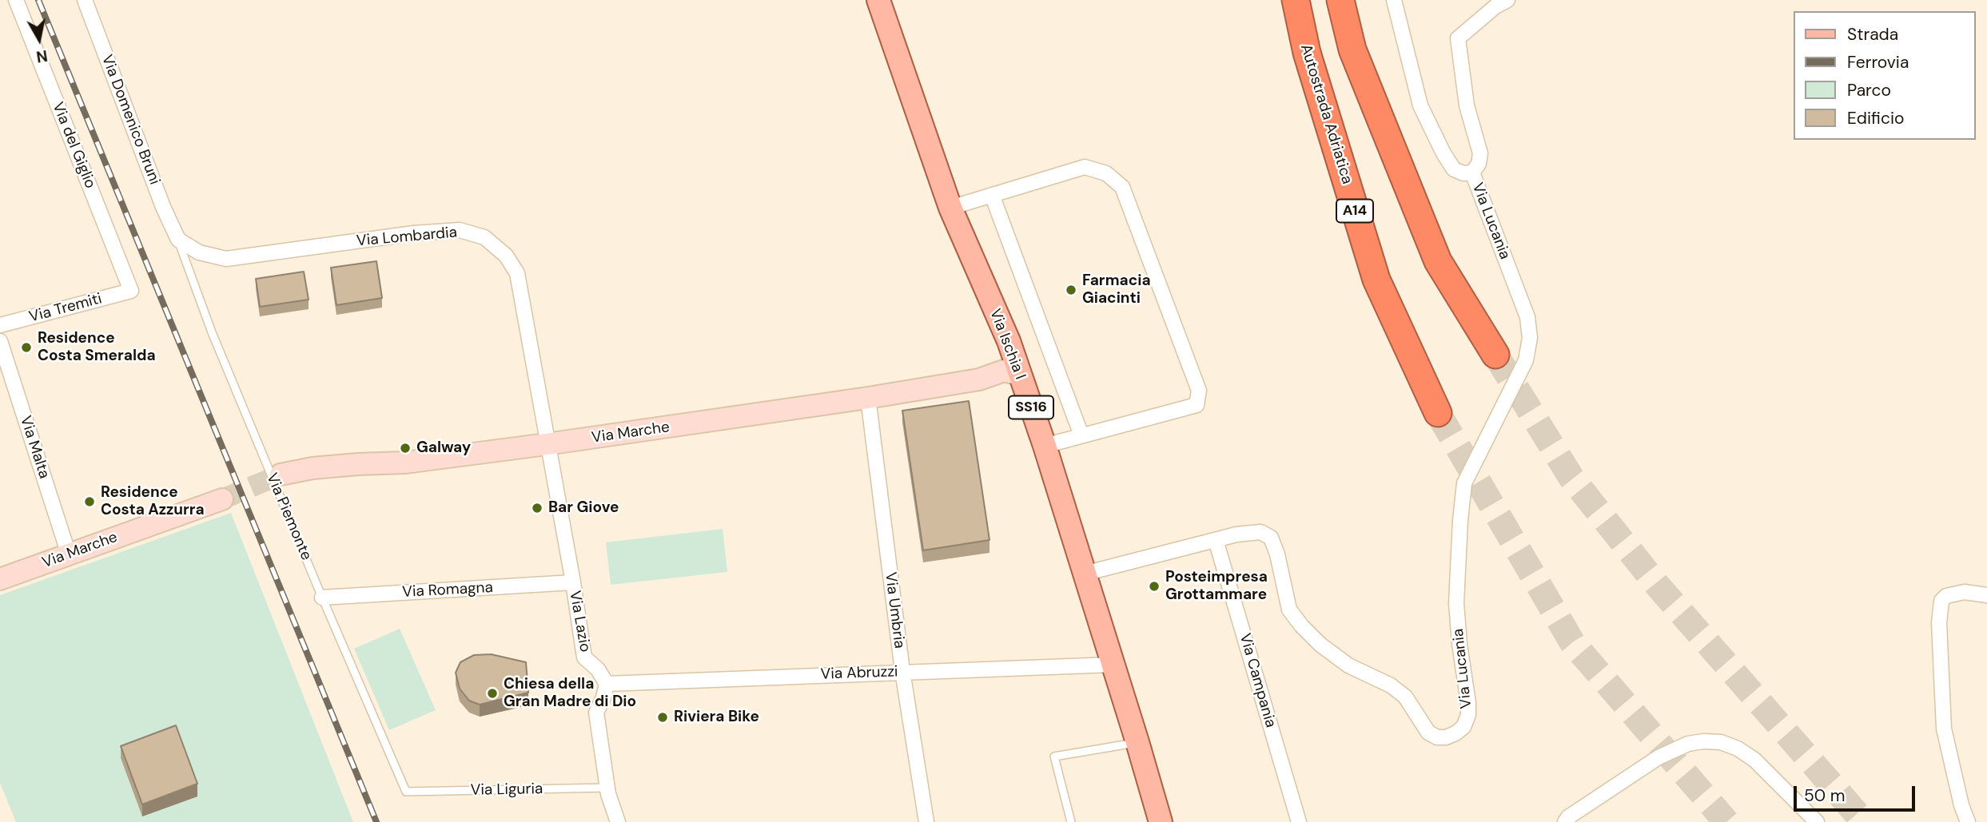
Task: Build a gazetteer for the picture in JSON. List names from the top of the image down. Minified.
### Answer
{"streets":{"highway":["Autostrada Adriatica","A14"],"main road":["Via Ischia I","SS16"],"street":["Via Domenico Bruni","Via del Giglio","Via Lucania","Via Lombardia","Via Tremiti","Via Marche","Via Malta","Via Romagna","Via Umbria","Via Lazio","Via Abruzzi","Via Campania"],"lane":["Via Piemonte","Via Liguria"]},"crossings":[["Via Domenico Bruni","Via Lombardia"],["Via Domenico Bruni","Via Piemonte"],["Via del Giglio","Via Tremiti"],["Via Lucania","Via Ischia I"],["Via Lucania","Via Campania"],["Via Lombardia","Via Marche"],["Via Lombardia","Via Piemonte"],["Via Lombardia","Via Lazio"],["Via Ischia I","Via Marche"],["Via Ischia I","Via Abruzzi"],["Via Marche","Via Malta"],["Via Marche","Via Umbria"],["Via Marche","Via Lazio"],["Via Piemonte","Via Romagna"],["Via Piemonte","Via Liguria"],["Via Romagna","Via Lazio"],["Via Umbria","Via Abruzzi"],["Via Lazio","Via Abruzzi"]],"places":["Farmacia Giacinti","Residence Costa Smeralda","Galway","Residence Costa Azzurra","Bar Giove","Posteimpresa Grottammare","Chiesa della Gran Madre di Dio","Riviera Bike"],"legend":["Strada","Ferrovia","Parco","Edificio"],"scale_bar":"50 m","north":"bottom"}
